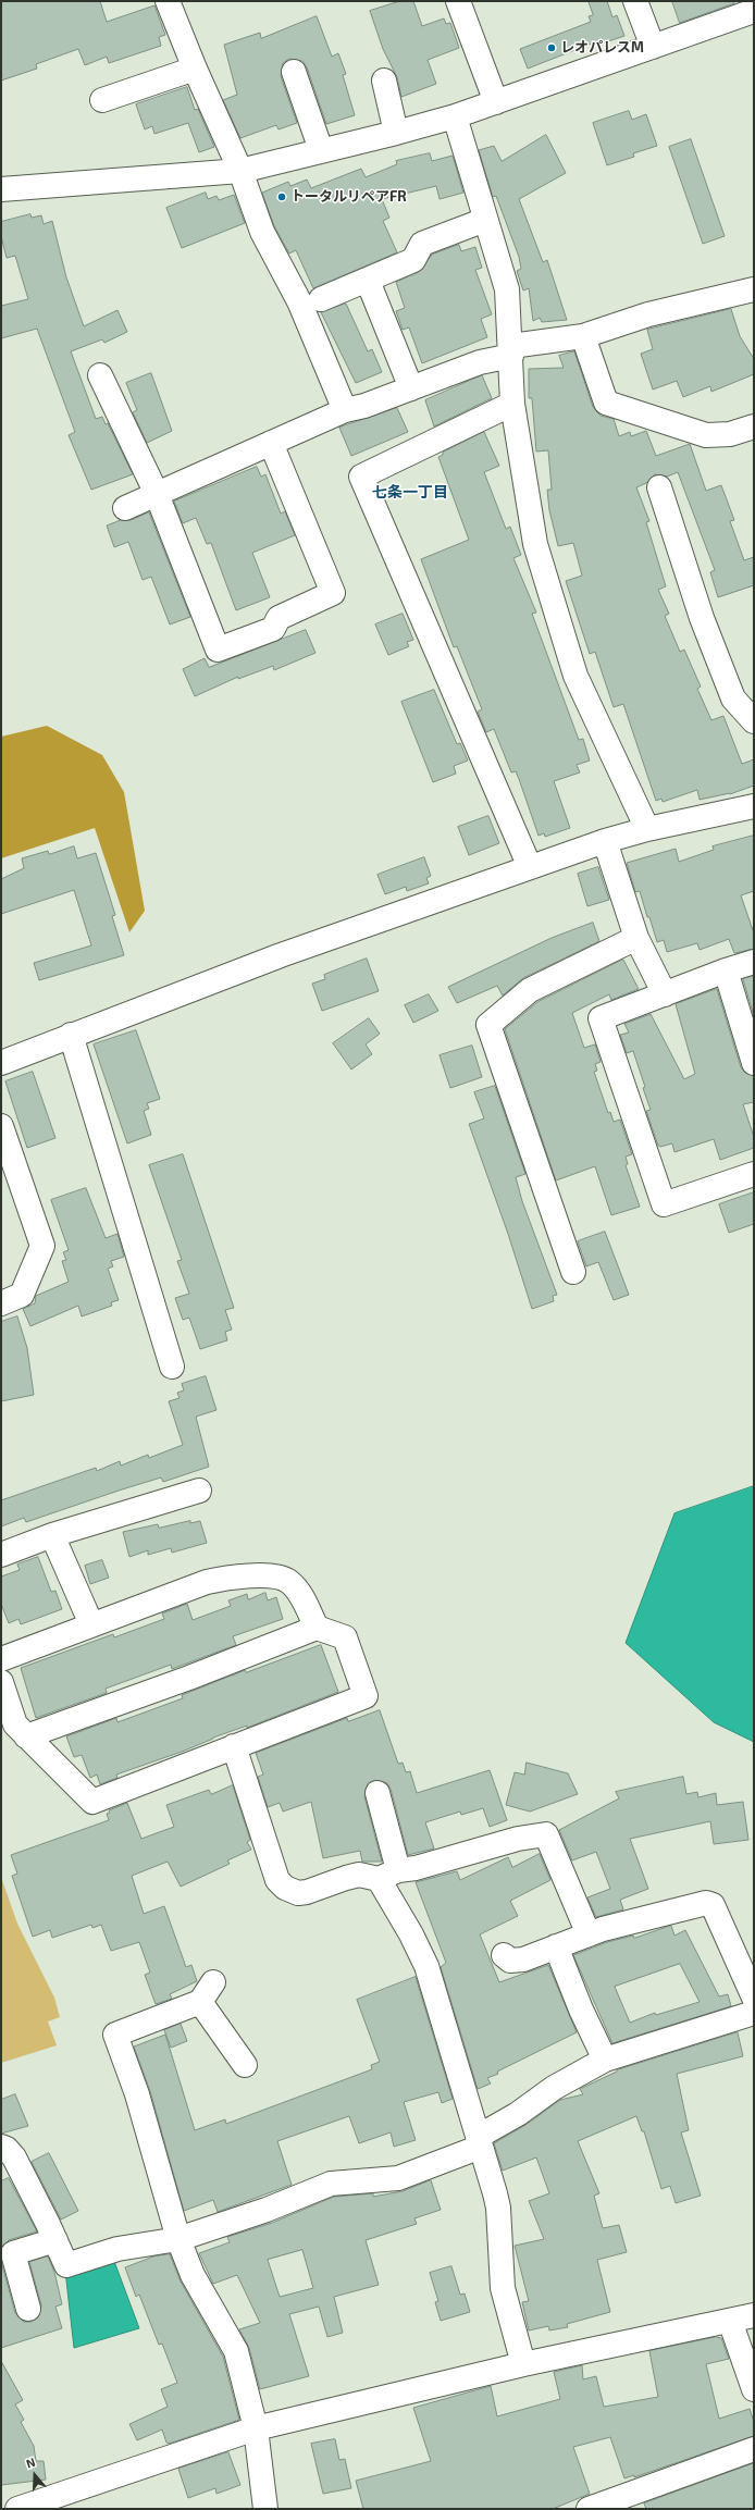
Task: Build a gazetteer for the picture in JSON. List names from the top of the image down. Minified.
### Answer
{"districts":["七条一丁目"],"places":["レオパレスM","トータルリペアFR"],"north":"top"}
